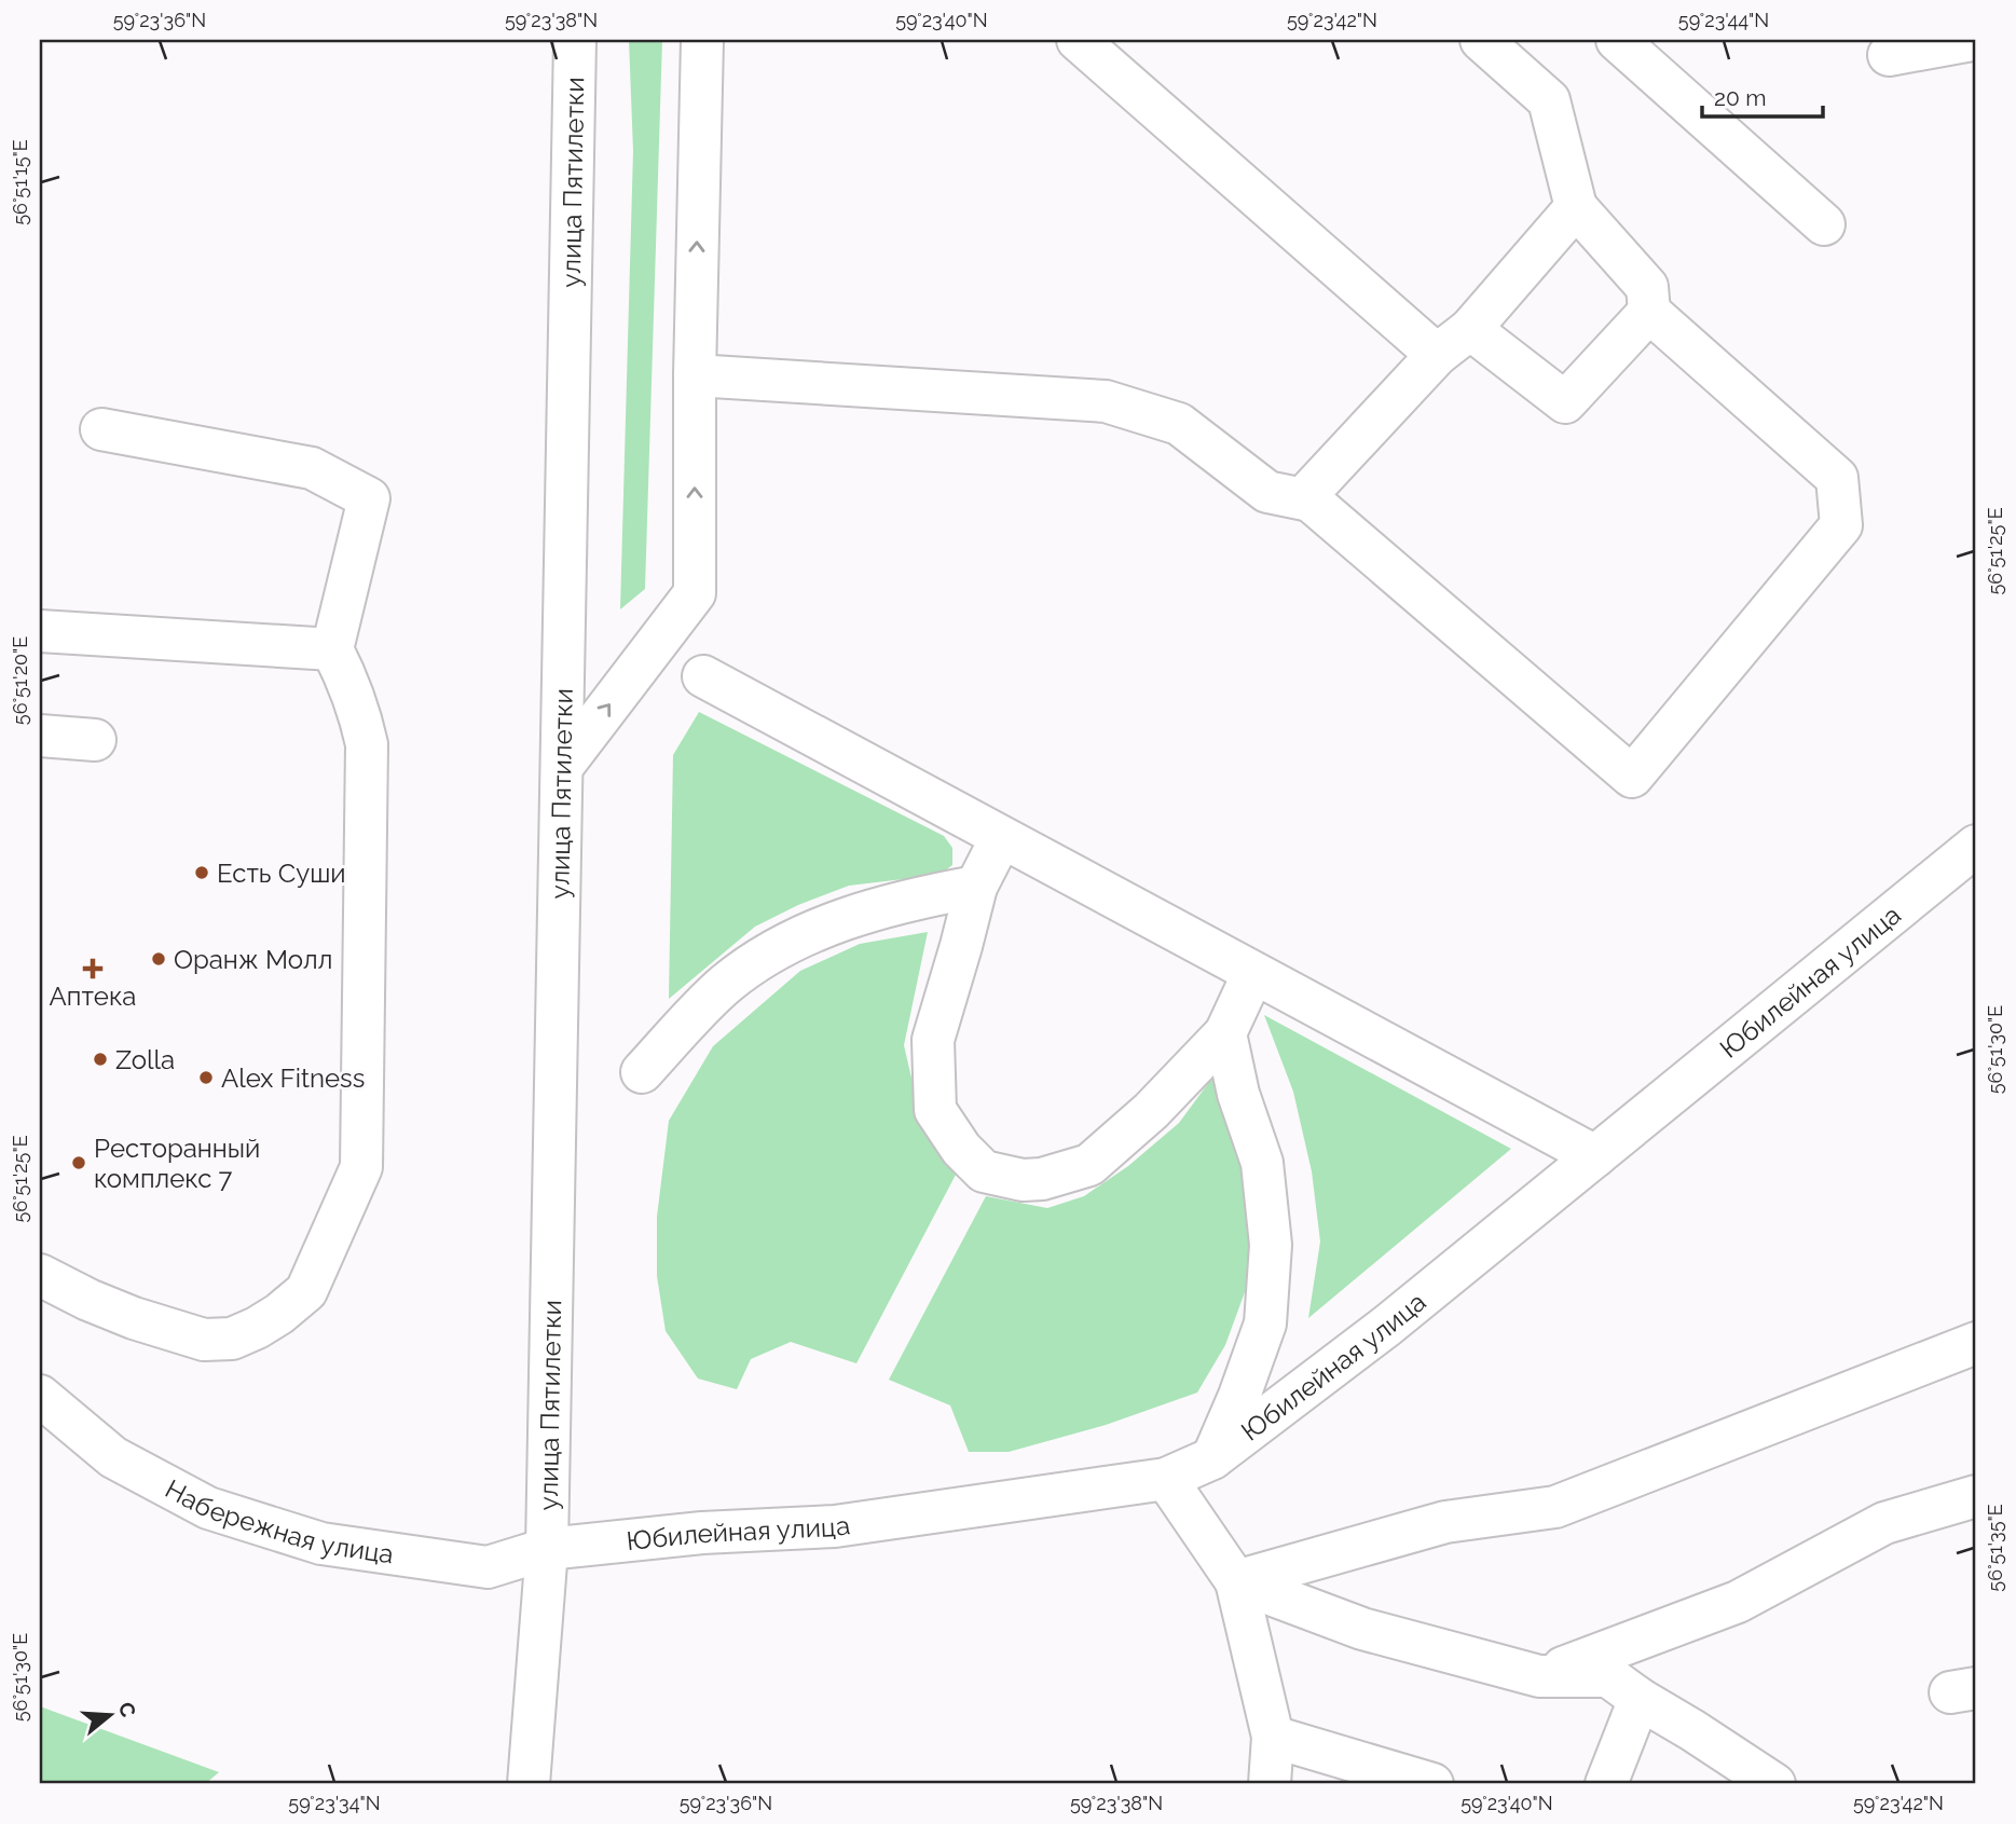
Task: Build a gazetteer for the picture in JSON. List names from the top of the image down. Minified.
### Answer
{"streets":{"main road":["улица Пятилетки","Юбилейная улица","Набережная улица"]},"crossings":[["улица Пятилетки","Юбилейная улица"],["улица Пятилетки","Набережная улица"],["Юбилейная улица","Набережная улица"]],"places":{"other":["Есть Суши","Оранж Молл","Zolla","Alex Fitness","Ресторанный комплекс 7"],"health":["Аптека"]},"scale_bar":"20 m","north":"right","coordinates":["59°23'36\"N","59°23'38\"N","59°23'40\"N","59°23'42\"N","59°23'44\"N","56°51'15\"E","56°51'25\"E","56°51'20\"E","56°51'30\"E","56°51'35\"E","59°23'34\"N"]}
